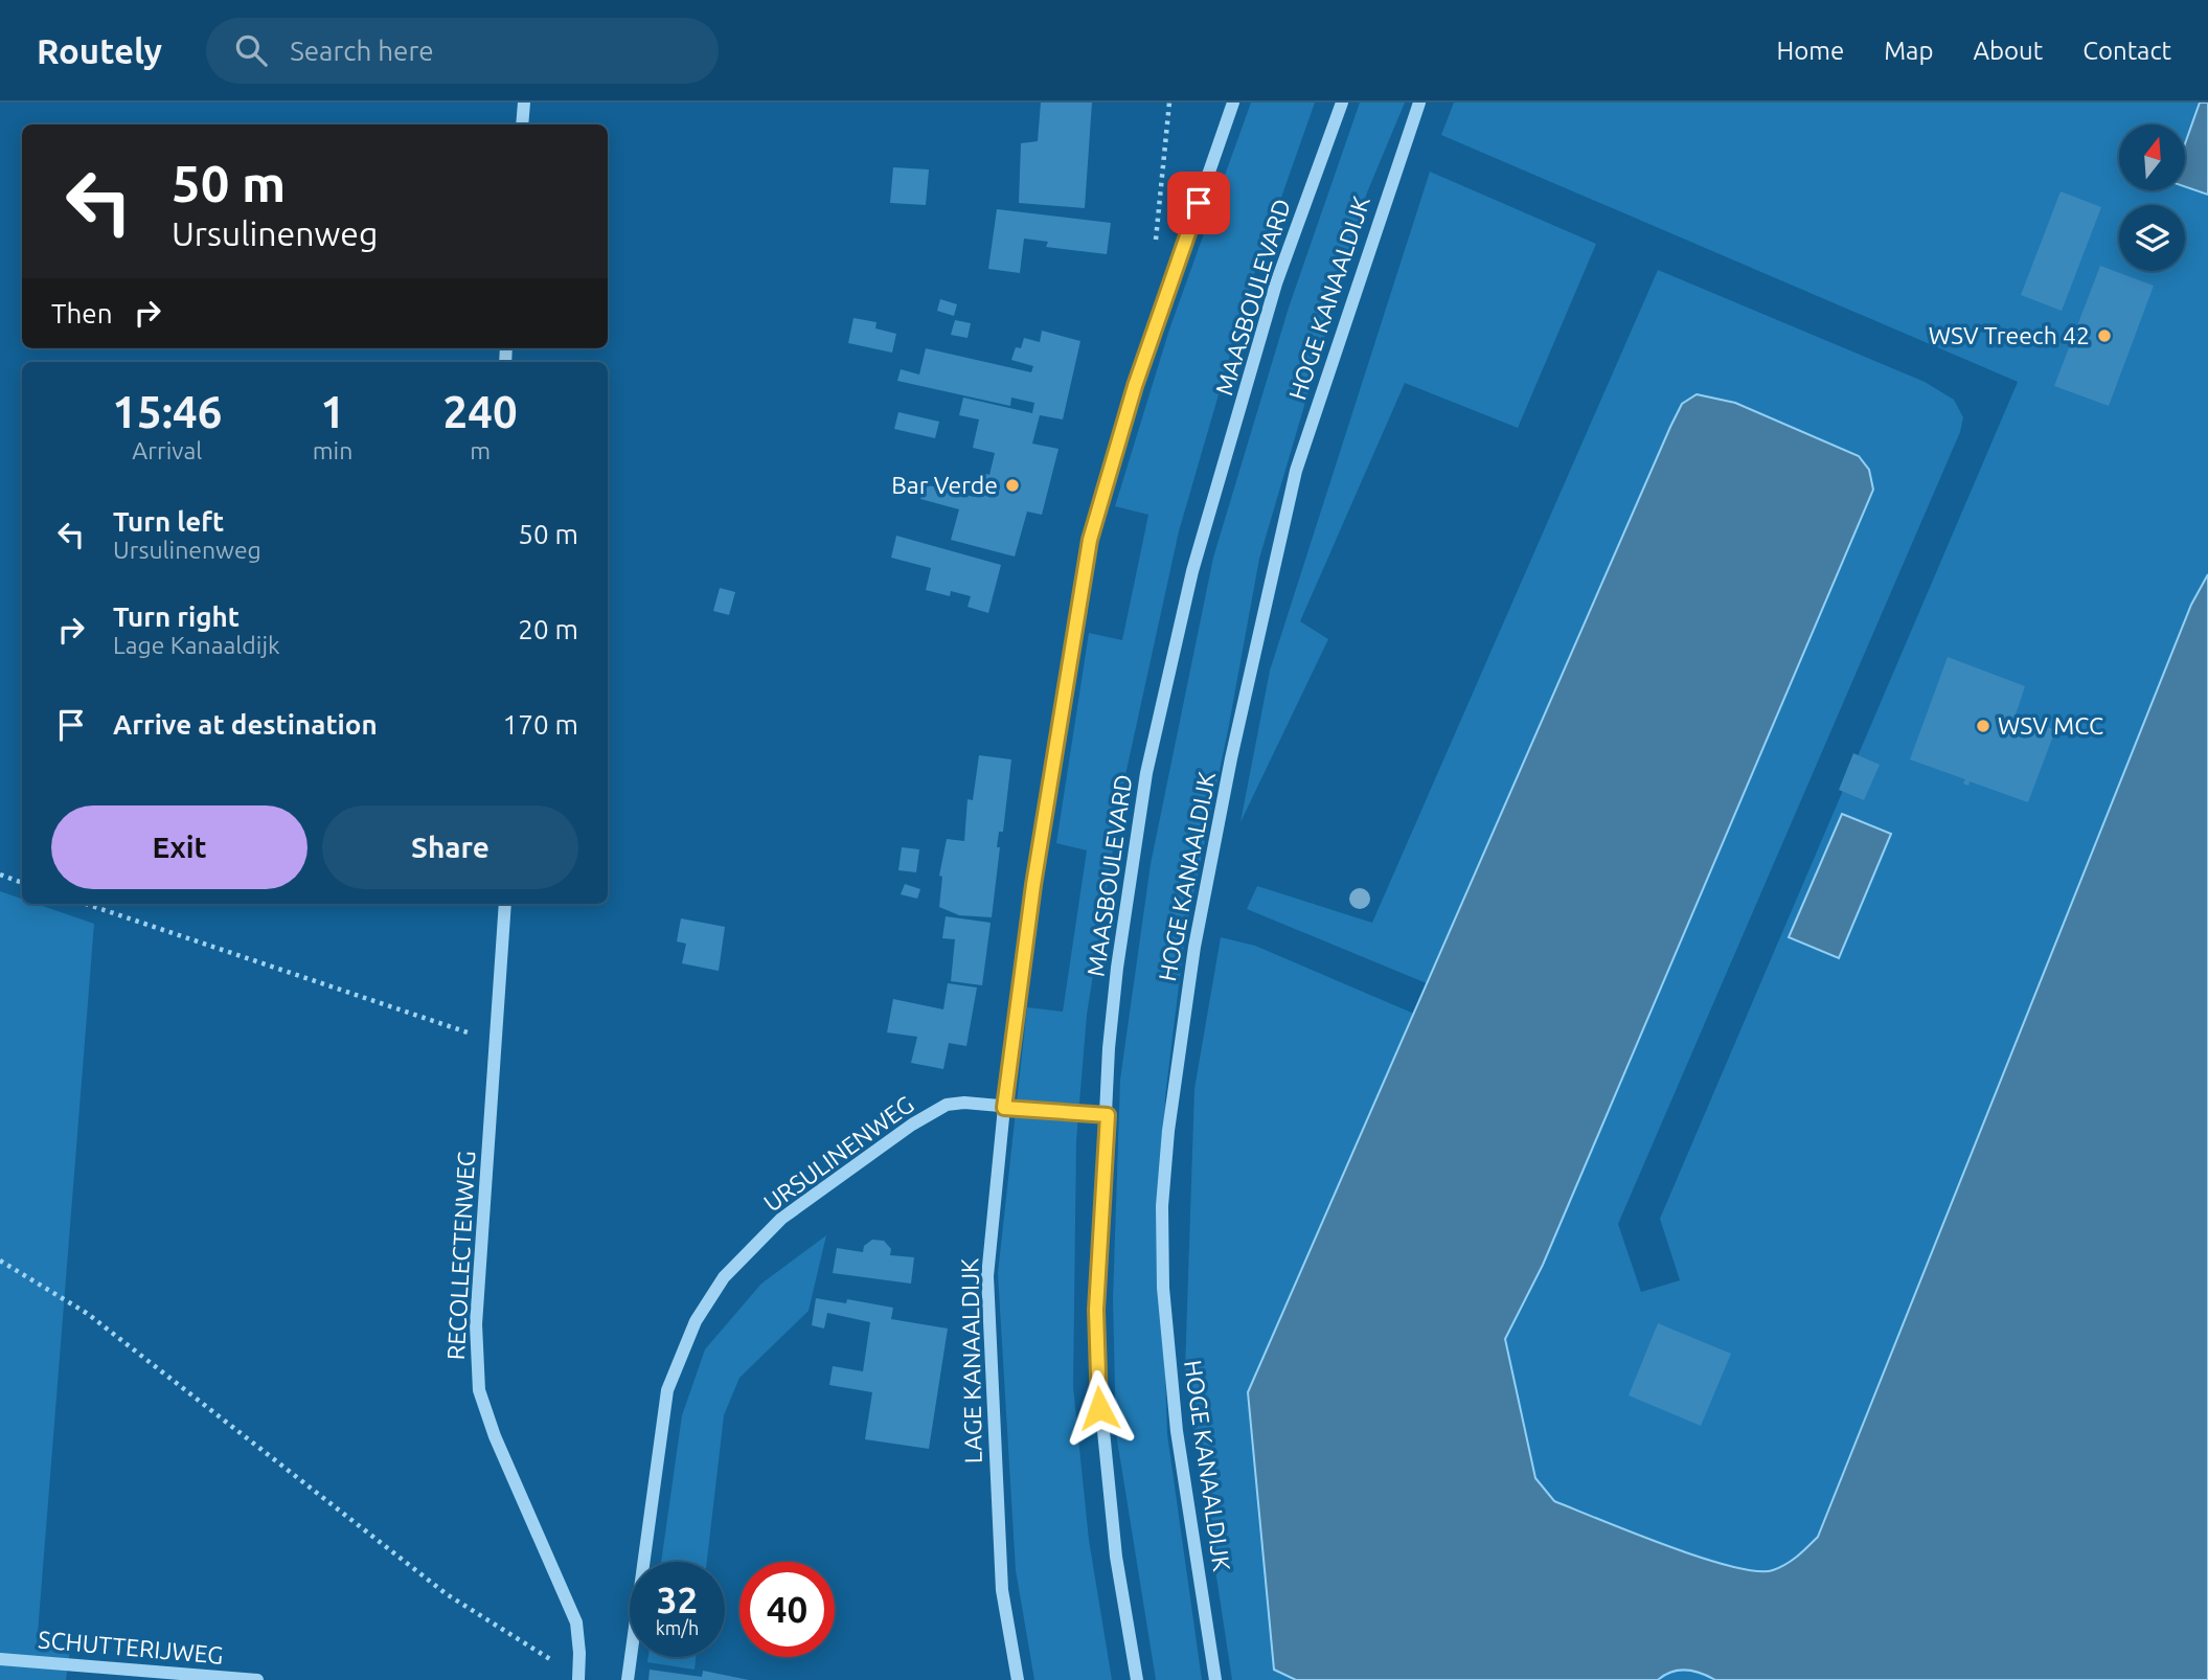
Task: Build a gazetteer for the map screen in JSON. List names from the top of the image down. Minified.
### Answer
{"streets":{"street":["MAASBOULEVARD","HOGE KANAALDIJK","URSULINENWEG","RECOLLECTENWEG","LAGE KANAALDIJK","SCHUTTERIJWEG"]},"crossings":[["MAASBOULEVARD","URSULINENWEG"],["URSULINENWEG","LAGE KANAALDIJK"]],"places":["WSV Treech 42","Bar Verde","WSV MCC"],"north":"top","page":{"header":"Routely","search":"Search here","nav":["Home","Map","About","Contact"],"turn":["50 m","Ursulinenweg"],"then":"Then","eta":["15:46","Arrival","1","min","240","m"],"list":[{"name":"Turn left","note":"Ursulinenweg","value":"50 m"},{"name":"Turn right","note":"Lage Kanaaldijk","value":"20 m"},{"name":"Arrive at destination","value":"170 m"}],"buttons":["Exit","Share"],"speed":"32 km/h","limit":"40"}}
